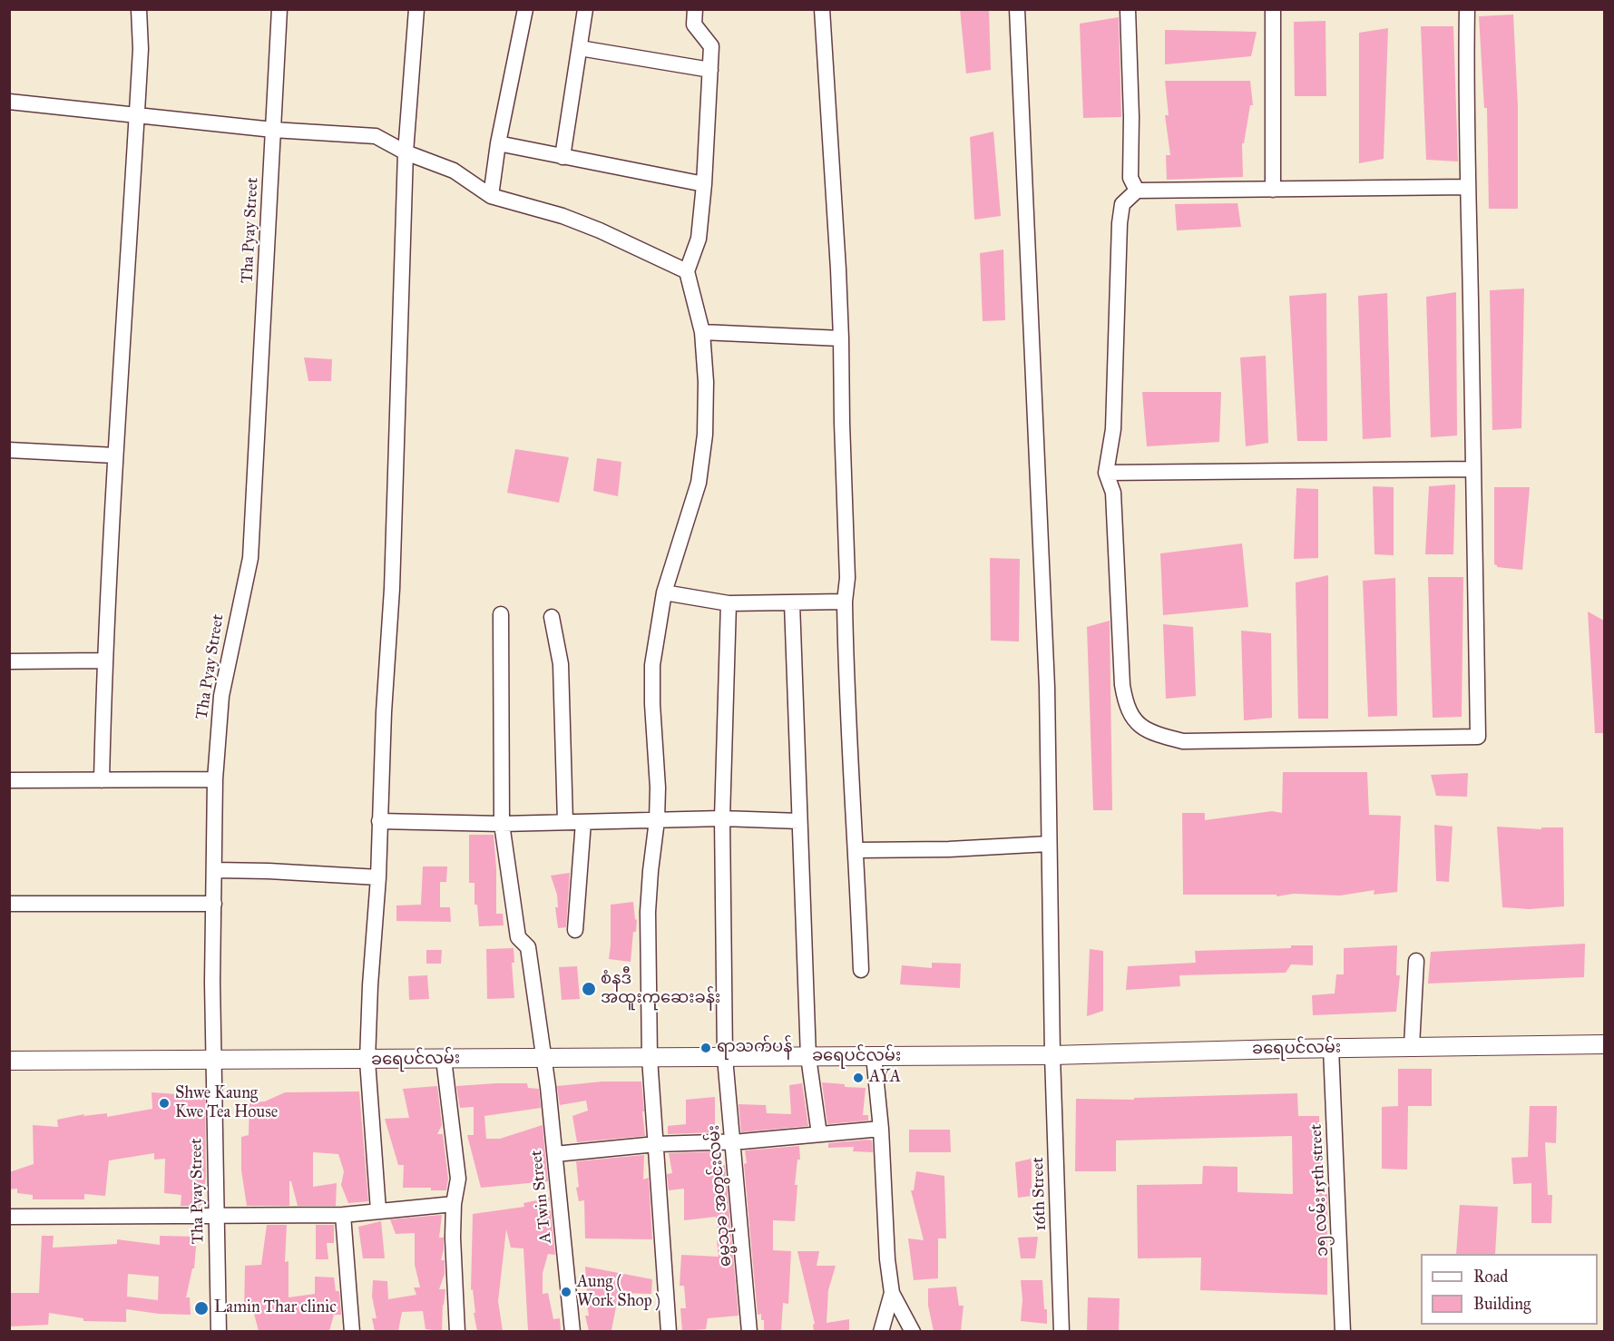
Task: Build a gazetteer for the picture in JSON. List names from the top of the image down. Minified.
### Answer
{"streets":{"main road":["ခရေပင်လမ်း"],"street":["Tha Pyay Street","၁၅ လမ်း 15th street","16th Street","ဓမ္မသုခ အတွင်းလမ်း","A Twin Street"]},"crossings":[["Tha Pyay Street","ခရေပင်လမ်း"],["ခရေပင်လမ်း","၁၅ လမ်း 15th street"],["ခရေပင်လမ်း","16th Street"],["ခရေပင်လမ်း","ဓမ္မသုခ အတွင်းလမ်း"],["ခရေပင်လမ်း","A Twin Street"]],"places":["စံနဒီ အထူးကုဆေးခန်း","ရာသက်ပန်","AYA","Shwe Kaung Kwe Tea House","Aung ( Work Shop )","Lamin Thar clinic"],"legend":["Road","Building"]}
